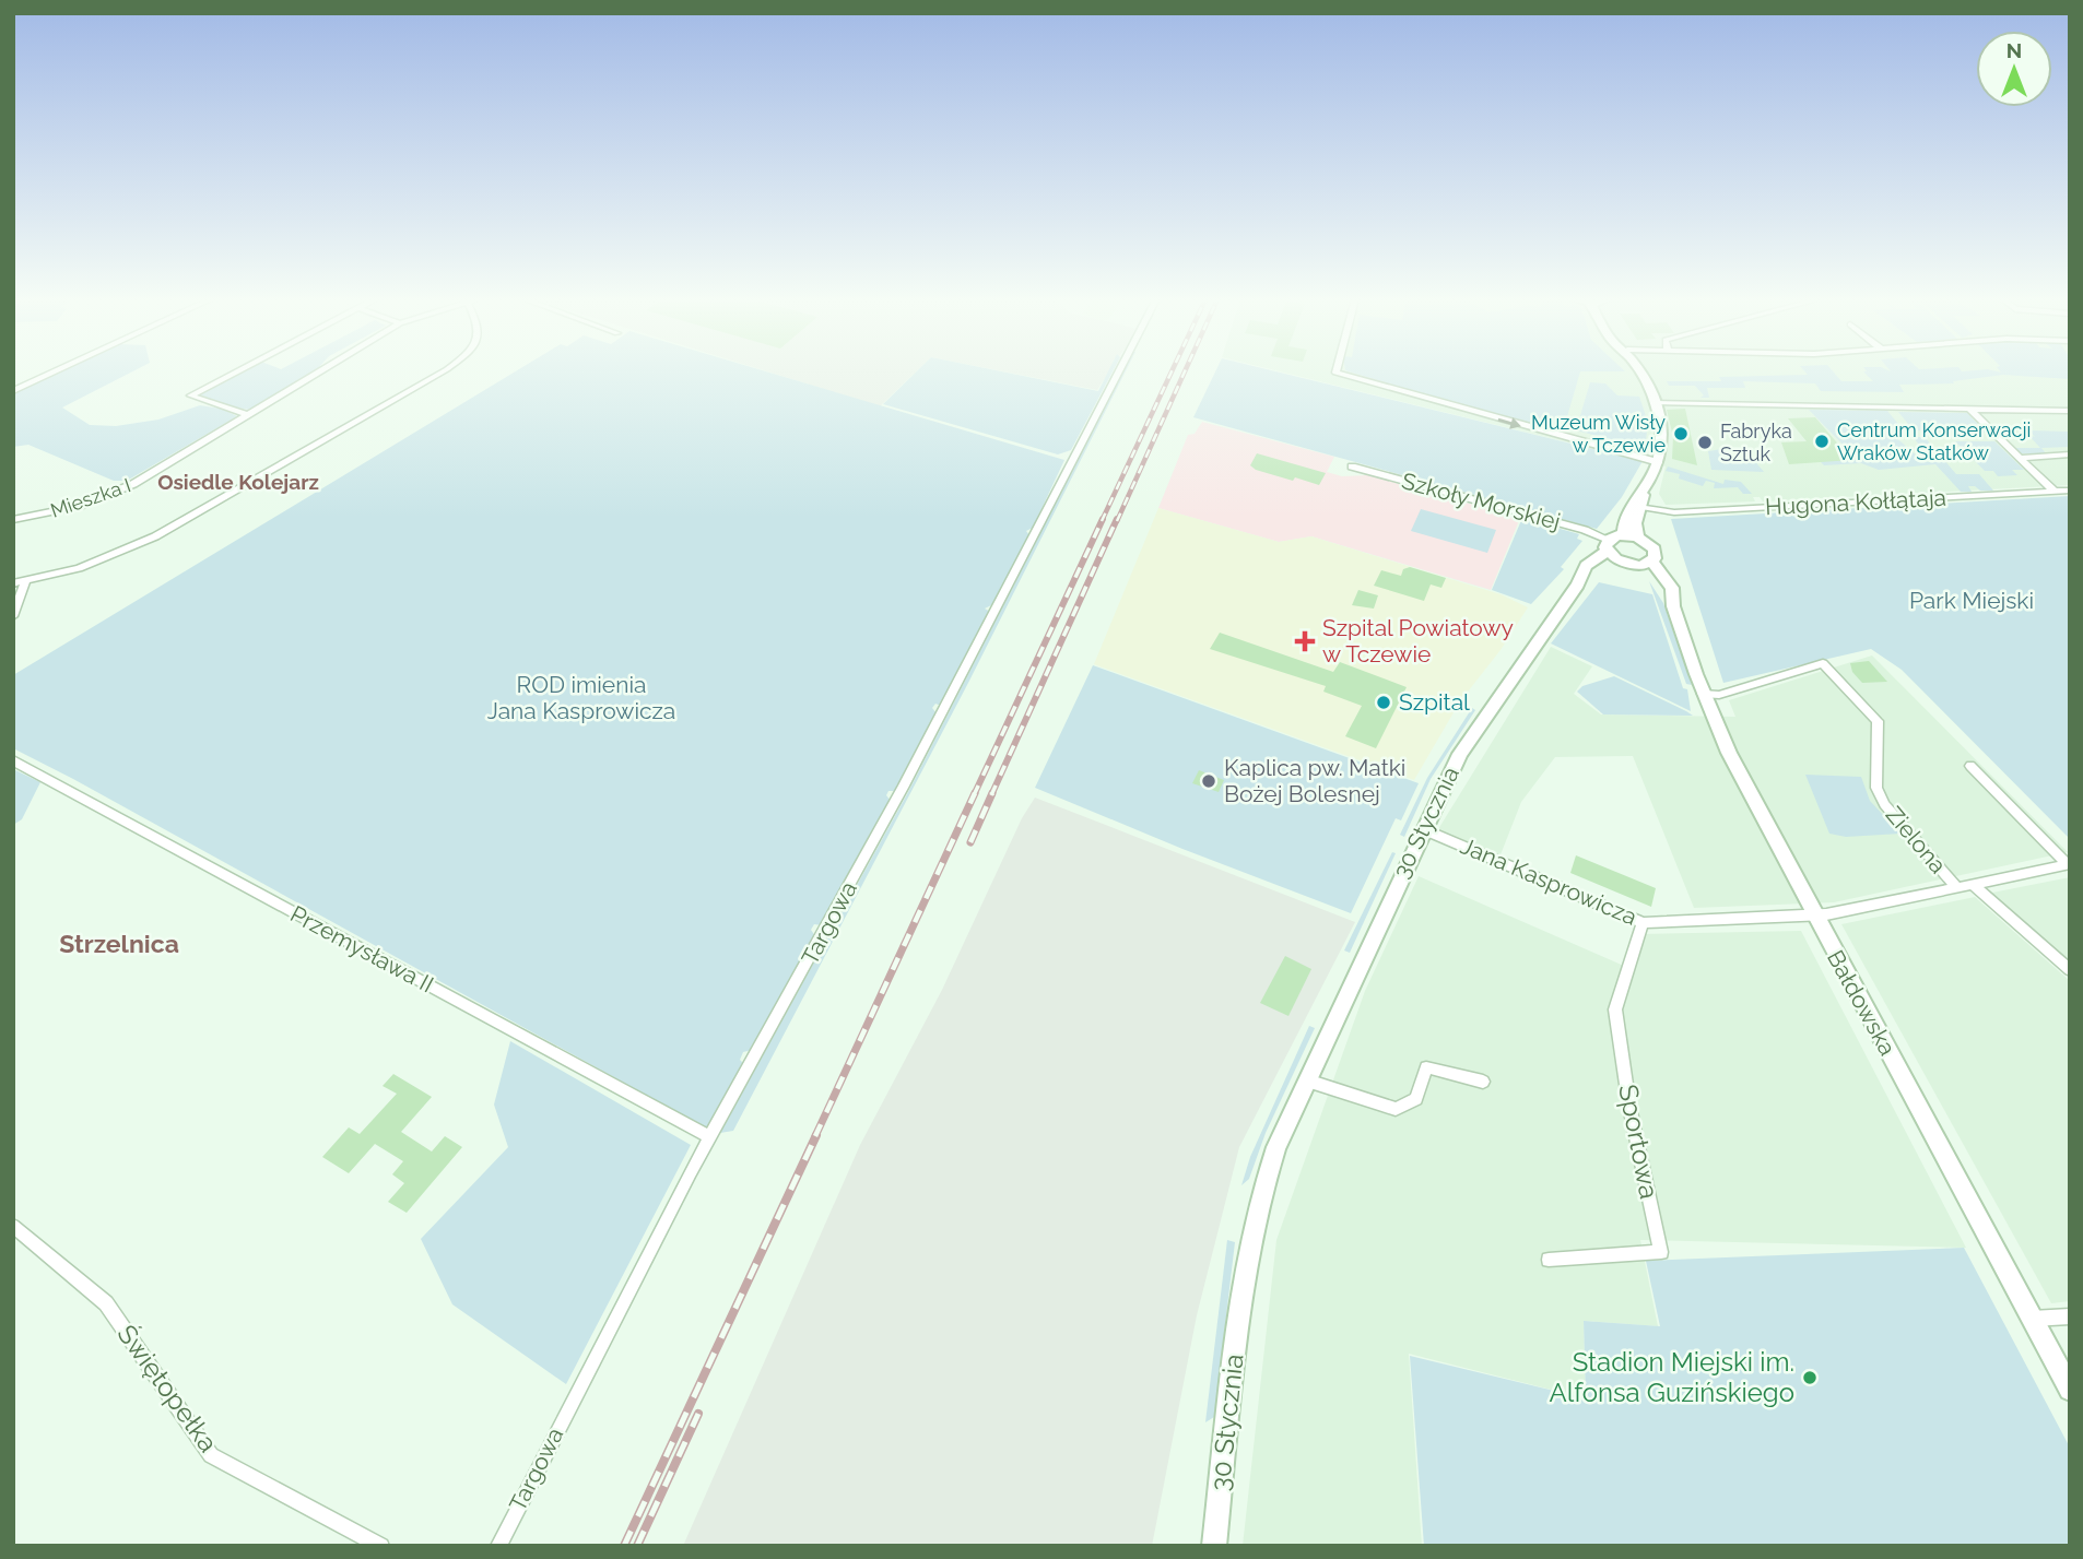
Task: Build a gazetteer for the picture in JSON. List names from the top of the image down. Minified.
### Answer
{"streets":{"street":["Mieszka I","Szkoły Morskiej","Hugona Kołłątaja","30 Stycznia","Zielona","Jana Kasprowicza","Targowa","Przemysława II","Bałdowska","Sportowa","Świętopełka"]},"crossings":[["Szkoły Morskiej","30 Stycznia"],["30 Stycznia","Jana Kasprowicza"],["Zielona","Jana Kasprowicza"],["Zielona","Bałdowska"],["Jana Kasprowicza","Bałdowska"],["Jana Kasprowicza","Sportowa"],["Targowa","Przemysława II"]],"districts":["Osiedle Kolejarz","Strzelnica"],"parks":["Park Miejski","ROD imienia Jana Kasprowicza"],"places":{"other":["Muzeum Wisły w Tczewie","Centrum Konserwacji Wraków Statków","Fabryka Sztuk","Szpital","Kaplica pw. Matki Bożej Bolesnej","Stadion Miejski im. Alfonsa Guzińskiego"],"health":["Szpital Powiatowy w Tczewie"]},"north":"top"}
